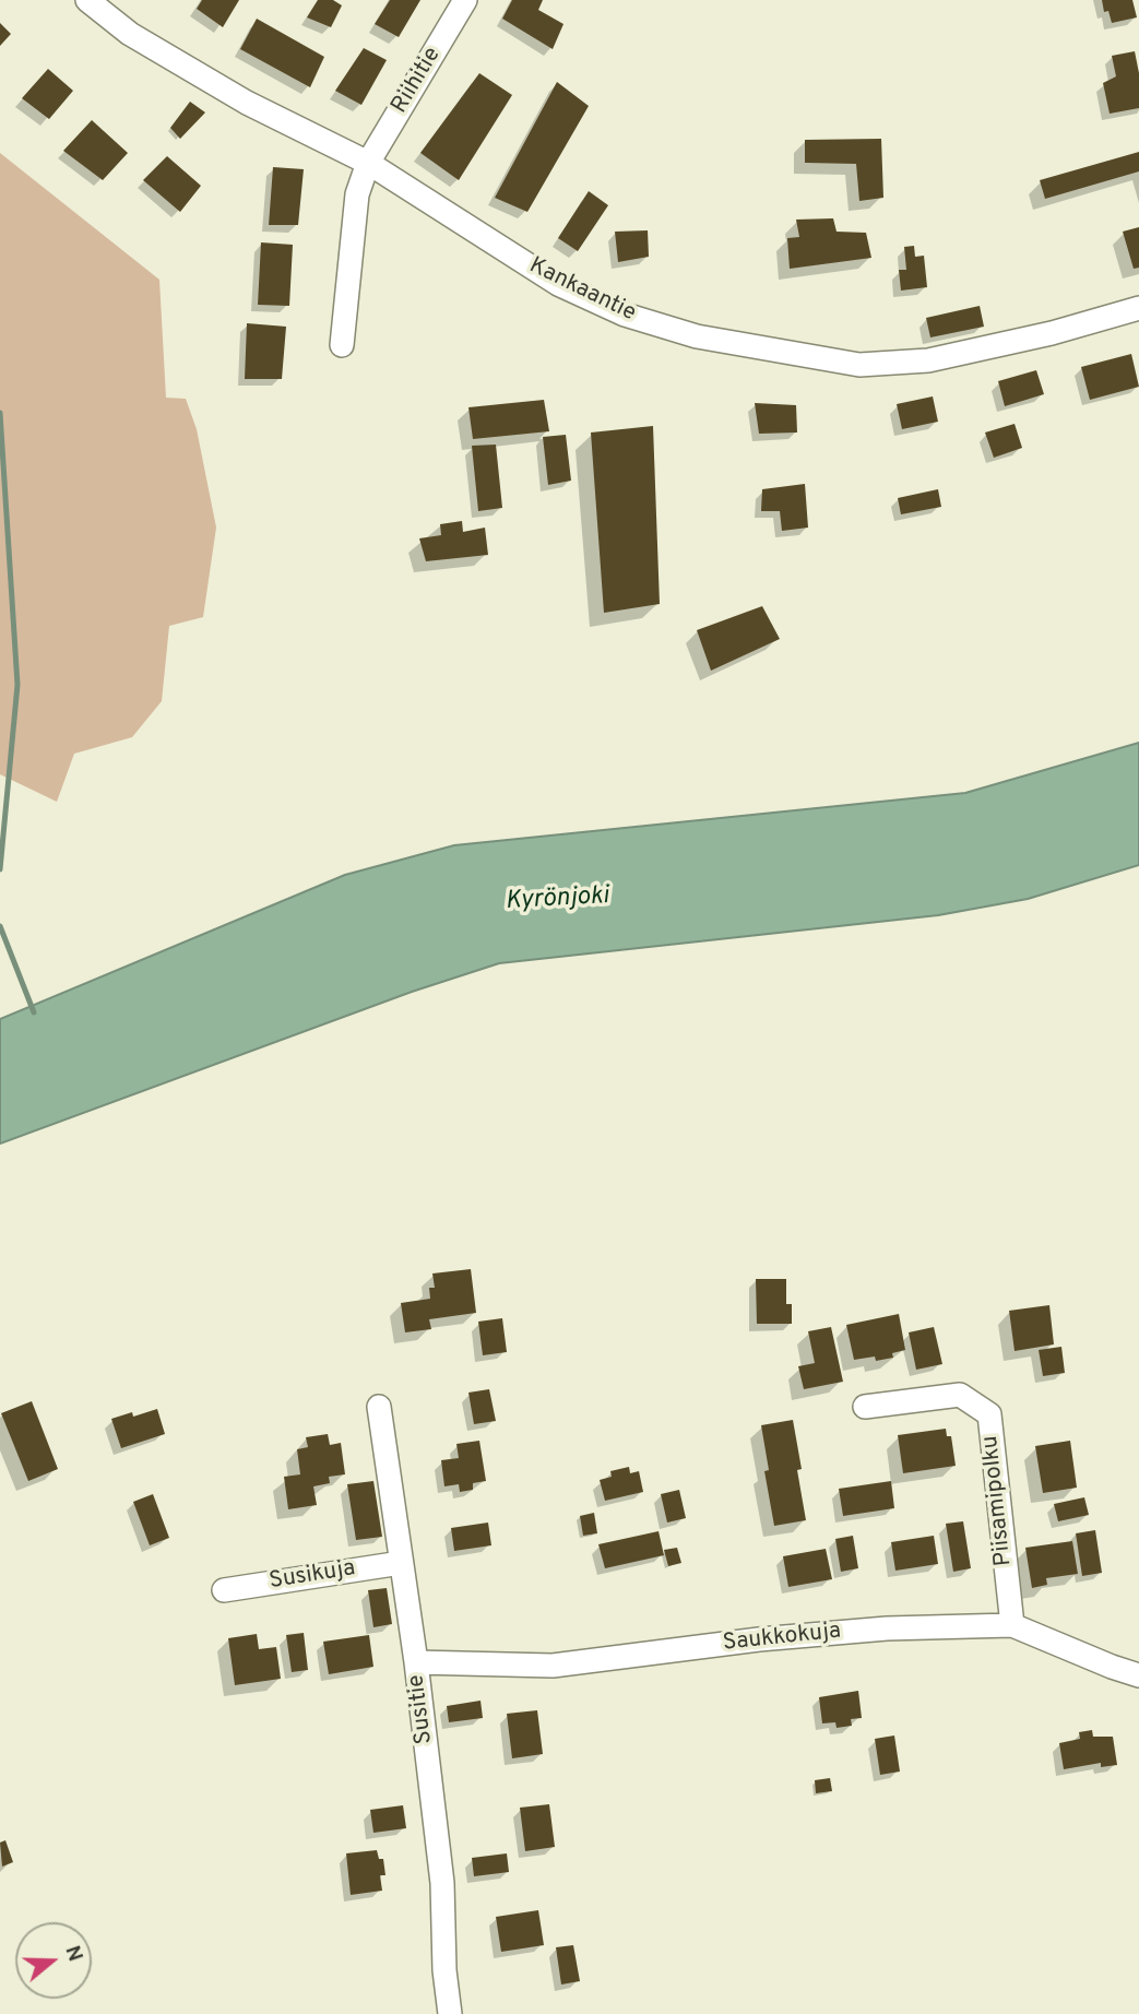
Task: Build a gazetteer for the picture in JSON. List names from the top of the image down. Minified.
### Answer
{"streets":{"street":["Riihitie","Kankaantie","Piisamipolku","Susikuja","Saukkokuja","Susitie"]},"crossings":[["Riihitie","Kankaantie"],["Piisamipolku","Saukkokuja"],["Susikuja","Susitie"],["Saukkokuja","Susitie"]],"water":["Kyrönjoki"],"north":"right"}
